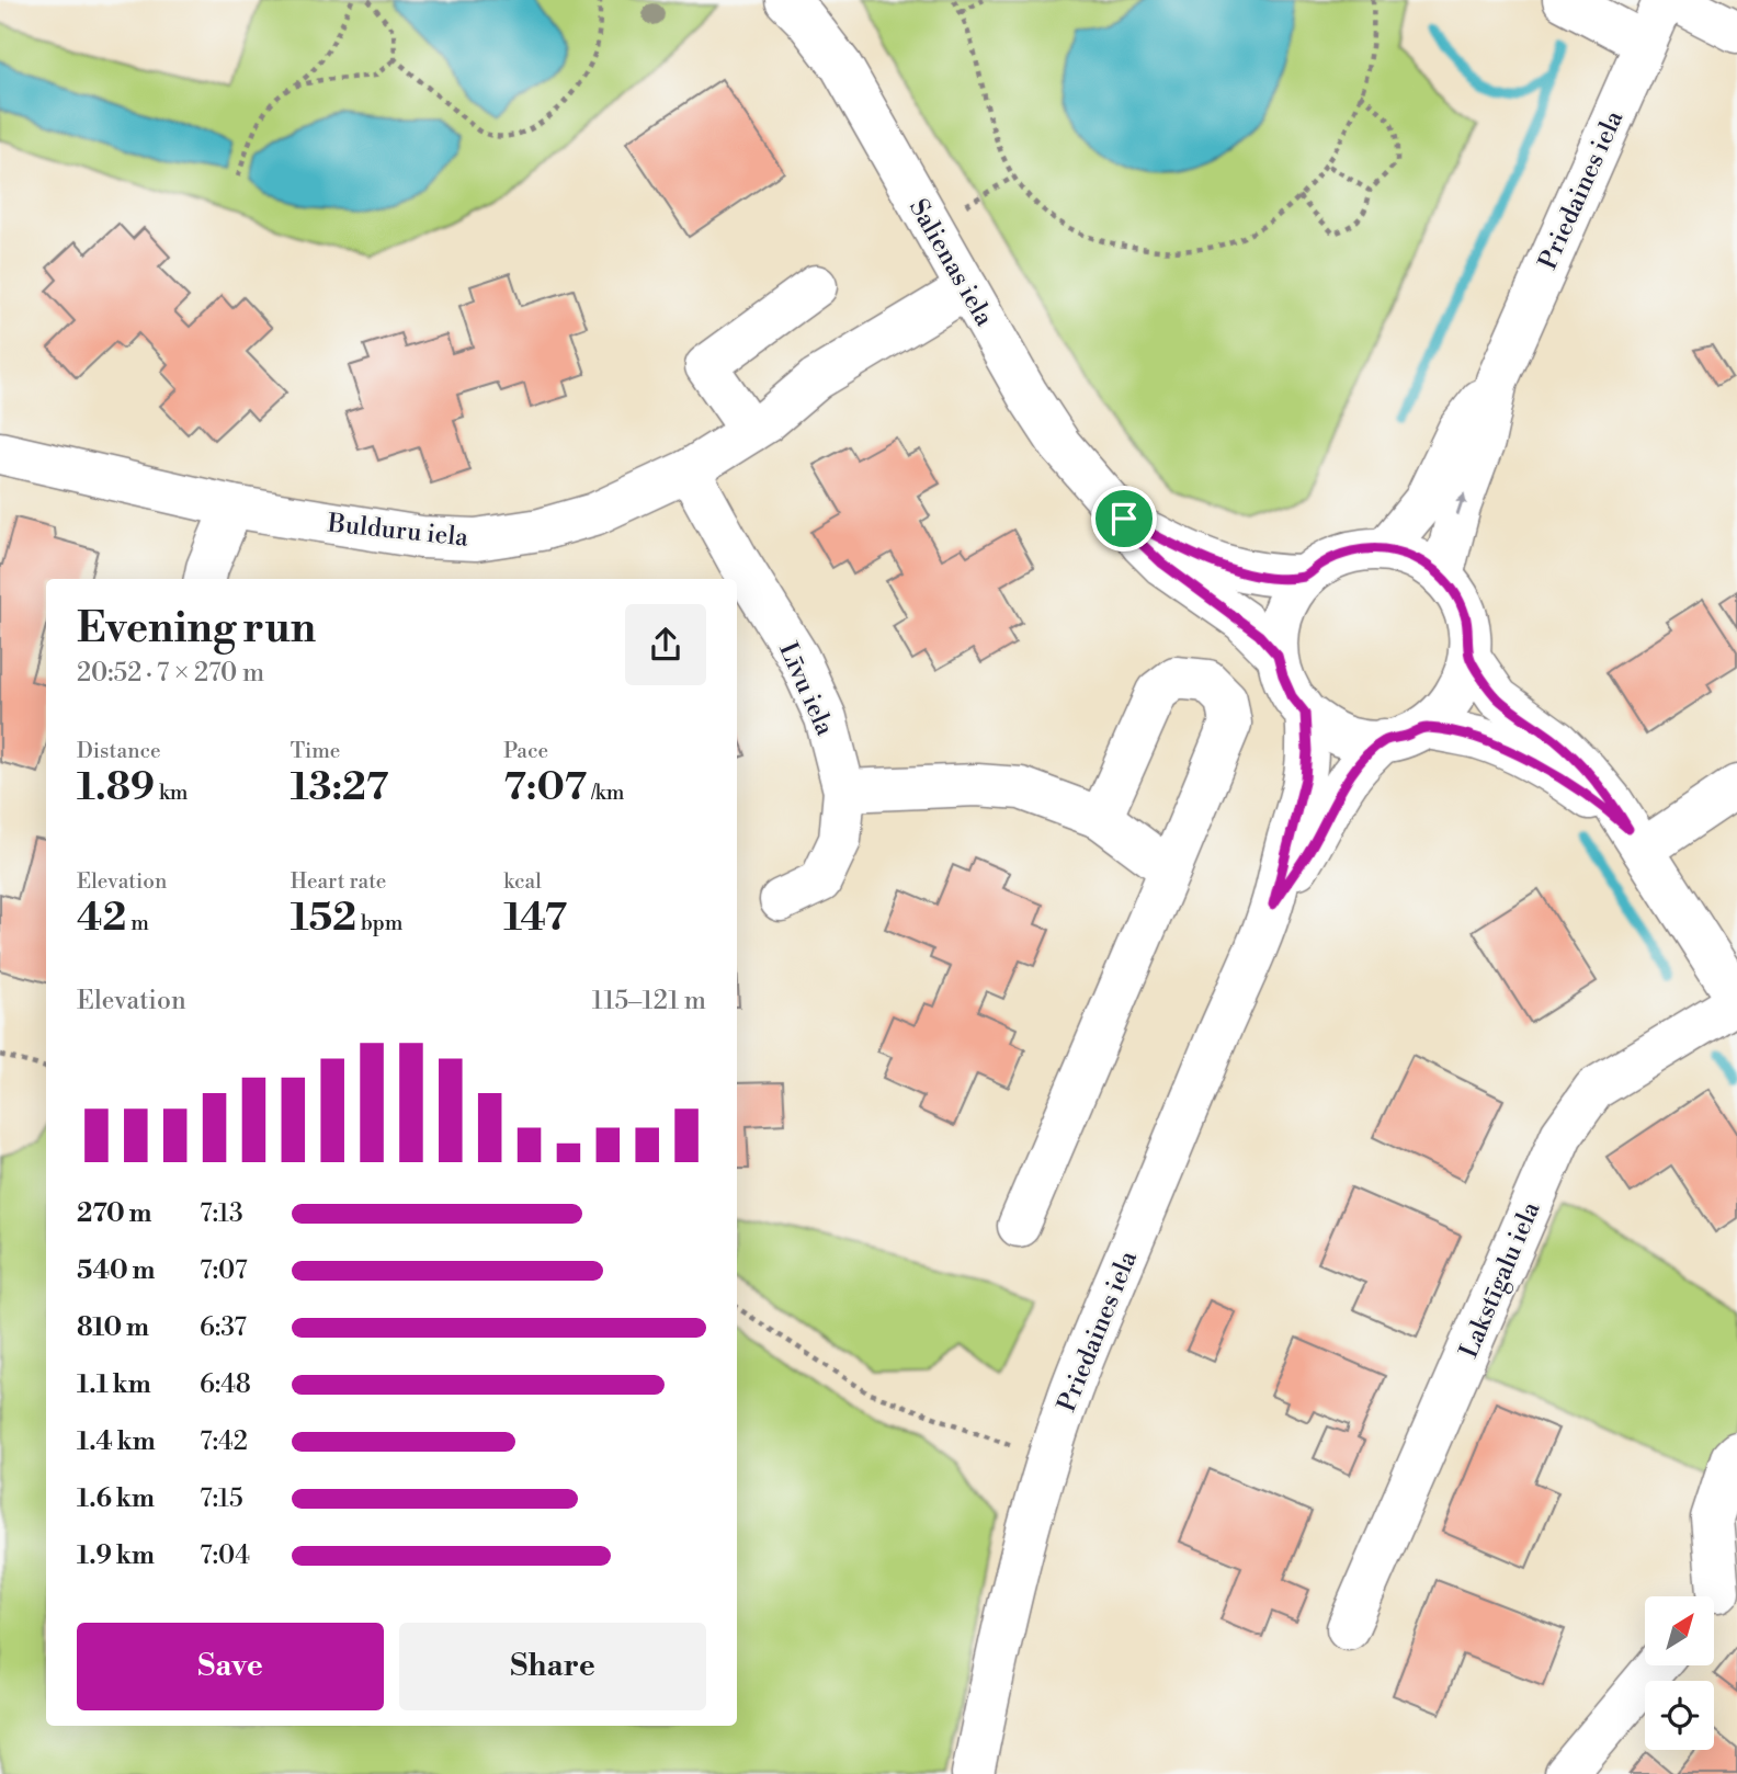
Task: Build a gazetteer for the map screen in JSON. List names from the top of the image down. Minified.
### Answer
{"streets":{"street":["Priedaines iela","Salienas iela","Bulduru iela","Līvu iela","Lakstīgalu iela"]},"crossings":[["Salienas iela","Bulduru iela"],["Bulduru iela","Līvu iela"]],"north":"top right","page":{"heading":["Evening run","20:52 · 7 × 270 m"],"stats":[["Distance","1.89 km"],["Time","13:27"],["Pace","7:07 /km"],["Elevation","42 m"],["Heart rate","152 bpm"],["kcal","147"]],"chart":["Elevation","115–121 m"],"list":[{"name":"270 m","note":"7:13"},{"name":"540 m","note":"7:07"},{"name":"810 m","note":"6:37"},{"name":"1.1 km","note":"6:48"},{"name":"1.4 km","note":"7:42"},{"name":"1.6 km","note":"7:15"},{"name":"1.9 km","note":"7:04"}],"buttons":["Save","Share"]}}
